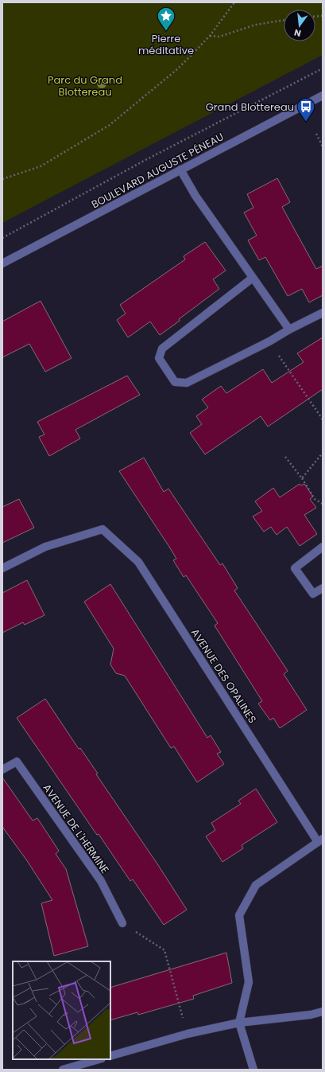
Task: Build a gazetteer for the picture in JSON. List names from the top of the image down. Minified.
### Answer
{"streets":{"street":["BOULEVARD AUGUSTE PÉNEAU","AVENUE DES OPALINES","AVENUE DE L'HERMINE"]},"parks":["Parc du Grand Blottereau"],"places":{"place":["Pierre méditative"],"bus stop":["Grand Blottereau"]},"north":"bottom"}
